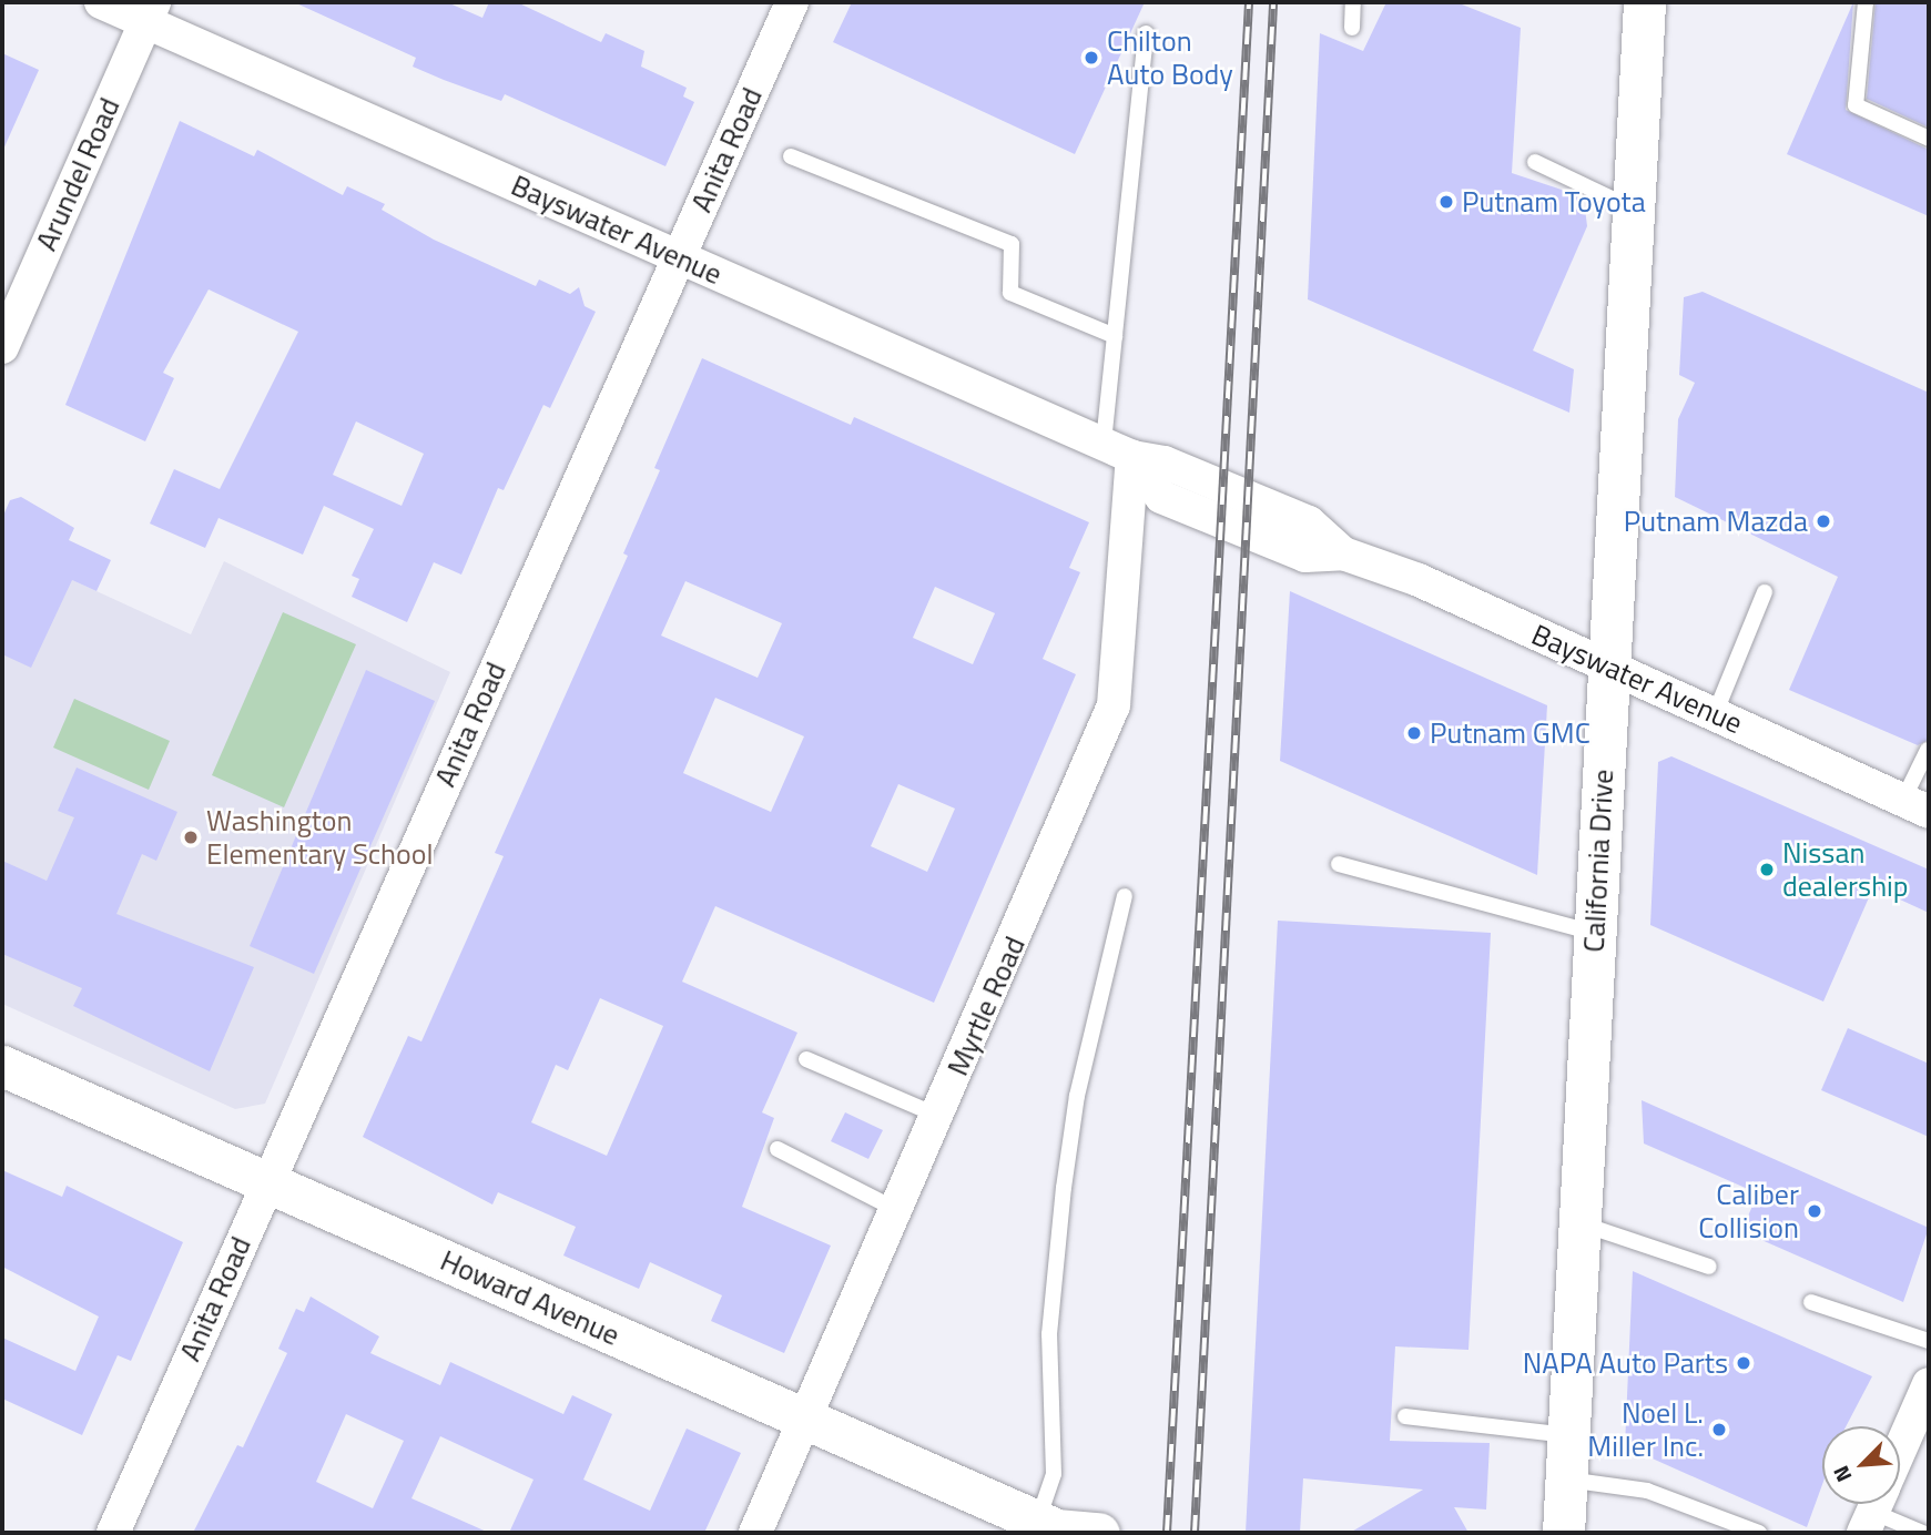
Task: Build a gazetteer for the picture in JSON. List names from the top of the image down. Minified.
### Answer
{"streets":{"main road":["California Drive"],"street":["Anita Road","Arundel Road","Bayswater Avenue","Myrtle Road","Howard Avenue"]},"crossings":[["Anita Road","Bayswater Avenue"],["Anita Road","Howard Avenue"],["Arundel Road","Bayswater Avenue"],["Bayswater Avenue","California Drive"],["Bayswater Avenue","Myrtle Road"],["Myrtle Road","Howard Avenue"]],"places":["Chilton Auto Body","Putnam Toyota","Putnam Mazda","Putnam GMC","Washington Elementary School","Nissan dealership","Caliber Collision","NAPA Auto Parts","Noel L. Miller Inc."],"north":"bottom left"}
